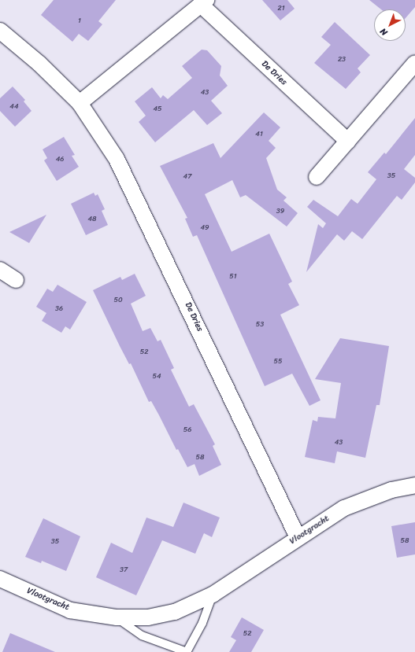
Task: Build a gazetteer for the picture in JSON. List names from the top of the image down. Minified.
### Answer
{"streets":{"street":["De Dries","Vlootgracht"]},"crossings":[["De Dries","Vlootgracht"]],"house_numbers":["21","1","23","43","44","45","41","46","35","47","39","48","49","51","50","36","53","52","55","54","56","43","58","58","35","37","52"],"north":"bottom left"}
